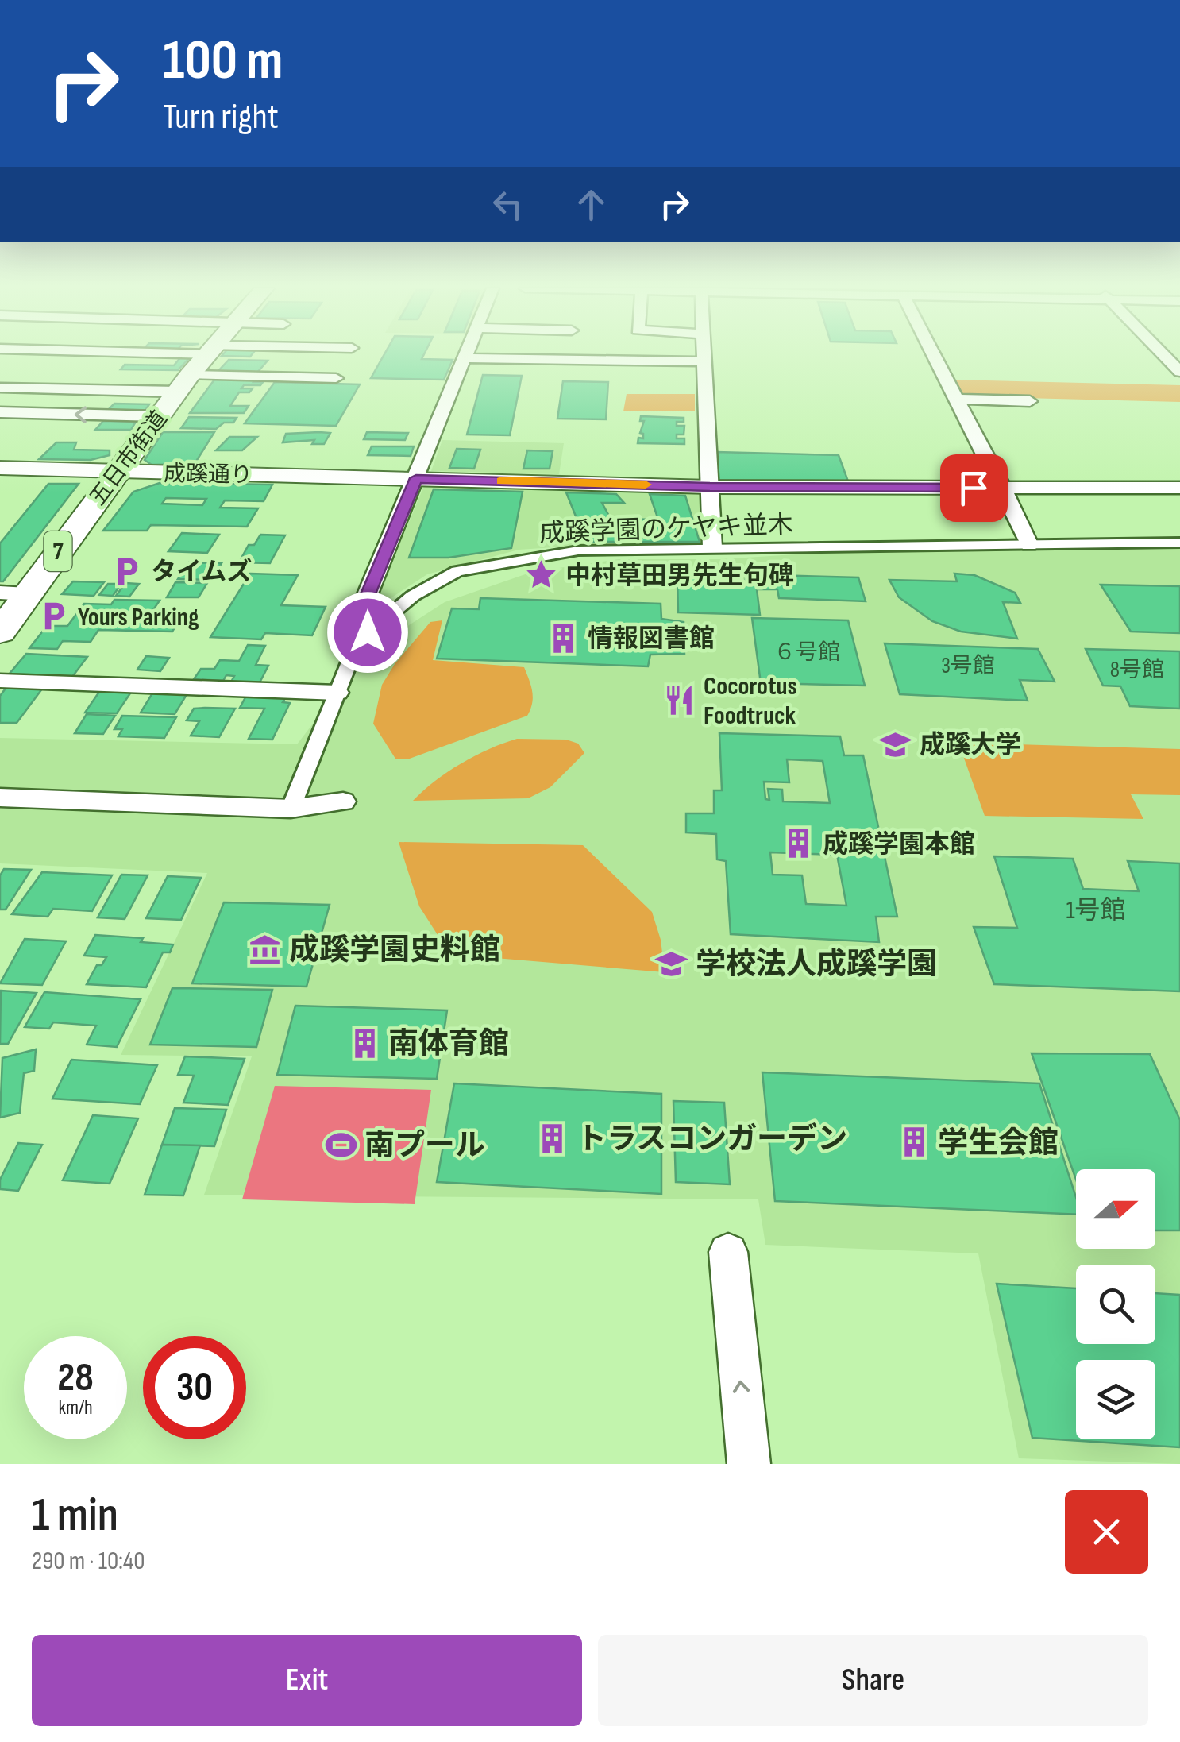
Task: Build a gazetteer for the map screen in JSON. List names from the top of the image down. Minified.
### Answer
{"streets":{"main road":["五日市街道","7"],"street":["成蹊通り","成蹊学園のケヤキ並木"]},"crossings":[["五日市街道","成蹊通り"]],"places":{"parking":["タイムズ","Yours Parking"],"place":["中村草田男先生句碑"],"building":["情報図書館","成蹊学園本館","南体育館","トラスコンガーデン","学生会館"],"restaurant":["Cocorotus Foodtruck"],"school or university":["成蹊大学","学校法人成蹊学園"],"museum":["成蹊学園史料館"],"sports":["南プール"]},"house_numbers":["６号館","3号館","8号館","1号館"],"north":"right","page":{"turn":["100 m","Turn right"],"speed":"28 km/h","limit":"30","heading":["1 min","290 m · 10:40"],"buttons":["Exit","Share"]}}
